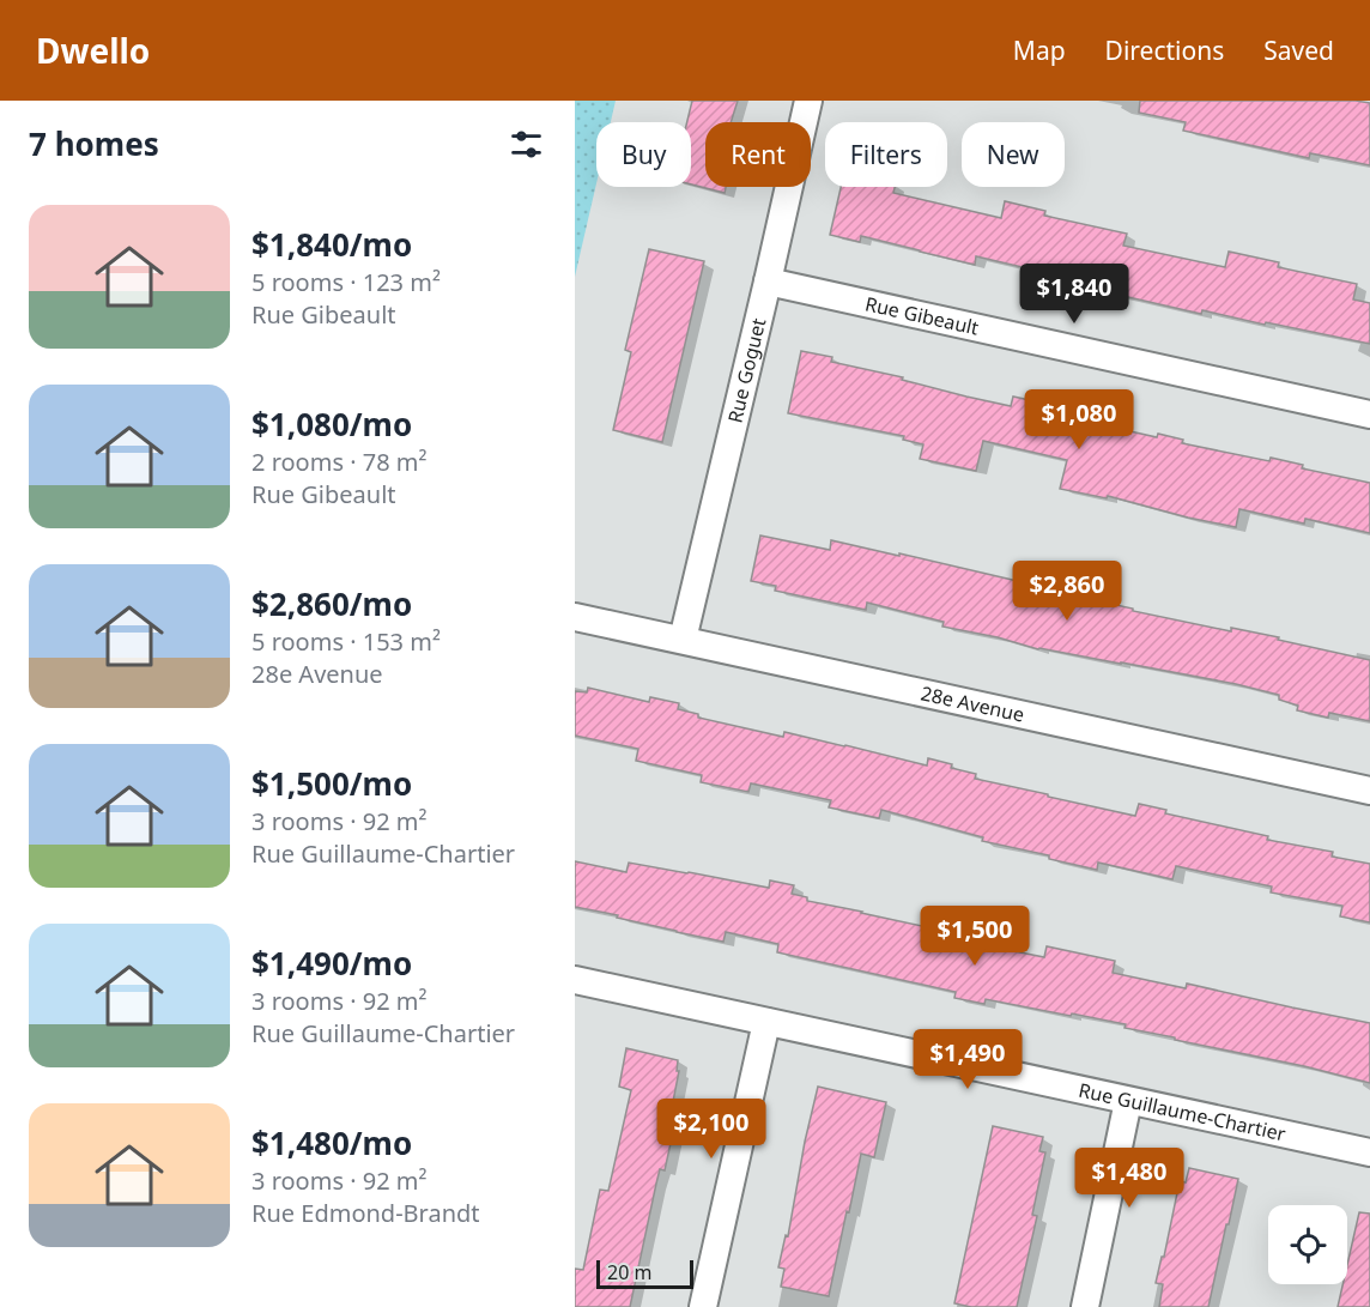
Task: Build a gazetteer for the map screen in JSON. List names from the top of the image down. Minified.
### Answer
{"streets":{"street":["Rue Gibeault","Rue Goguet","28e Avenue","Rue Guillaume-Chartier"]},"crossings":[["Rue Gibeault","Rue Goguet"],["Rue Goguet","28e Avenue"]],"scale_bar":"20 m","page":{"header":"Dwello","nav":["Map","Directions","Saved"],"heading":"7 homes","chip":["Buy","Rent","Filters","New"],"list":[{"name":"$1,840/mo","note":"5 rooms · 123 m² · Rue Gibeault"},{"name":"$1,080/mo","note":"2 rooms · 78 m² · Rue Gibeault"},{"name":"$2,860/mo","note":"5 rooms · 153 m² · 28e Avenue"},{"name":"$1,500/mo","note":"3 rooms · 92 m² · Rue Guillaume-Chartier"},{"name":"$1,490/mo","note":"3 rooms · 92 m² · Rue Guillaume-Chartier"},{"name":"$1,480/mo","note":"3 rooms · 92 m² · Rue Edmond-Brandt"}],"price":["$1,840","$1,080","$2,860","$1,500","$1,490","$2,100","$1,480"],"scale":"20 m"}}
